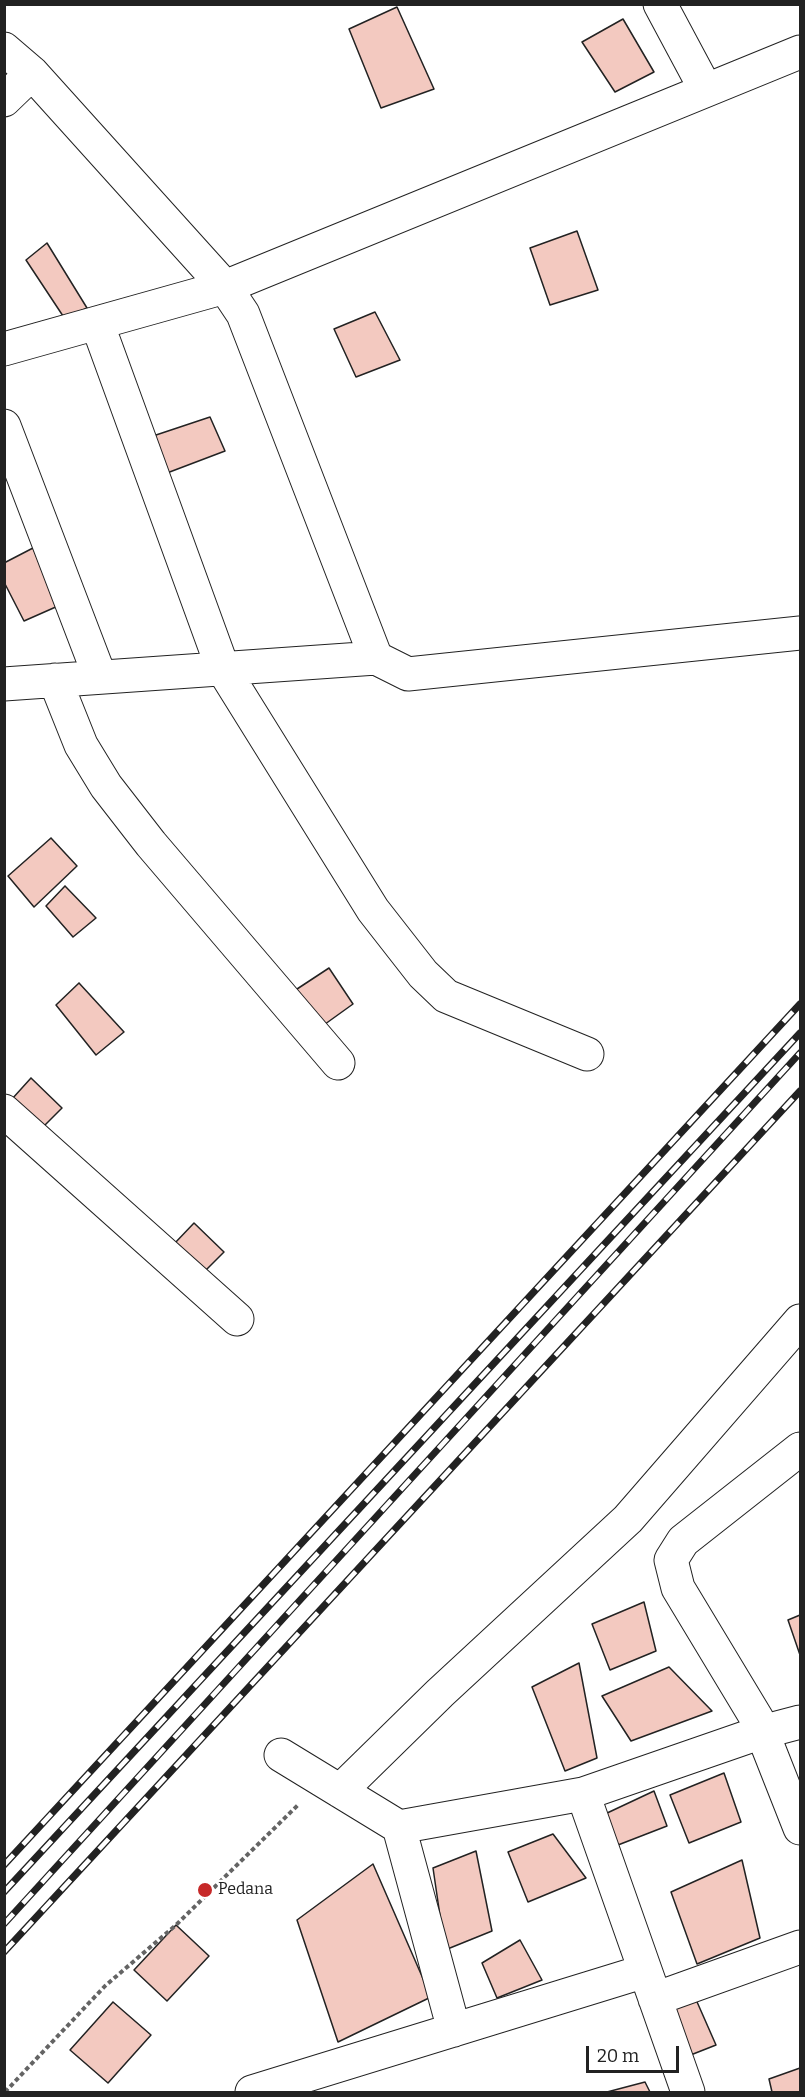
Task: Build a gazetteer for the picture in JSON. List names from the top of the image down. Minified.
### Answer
{"places":["Pedana"],"scale_bar":"20 m"}
